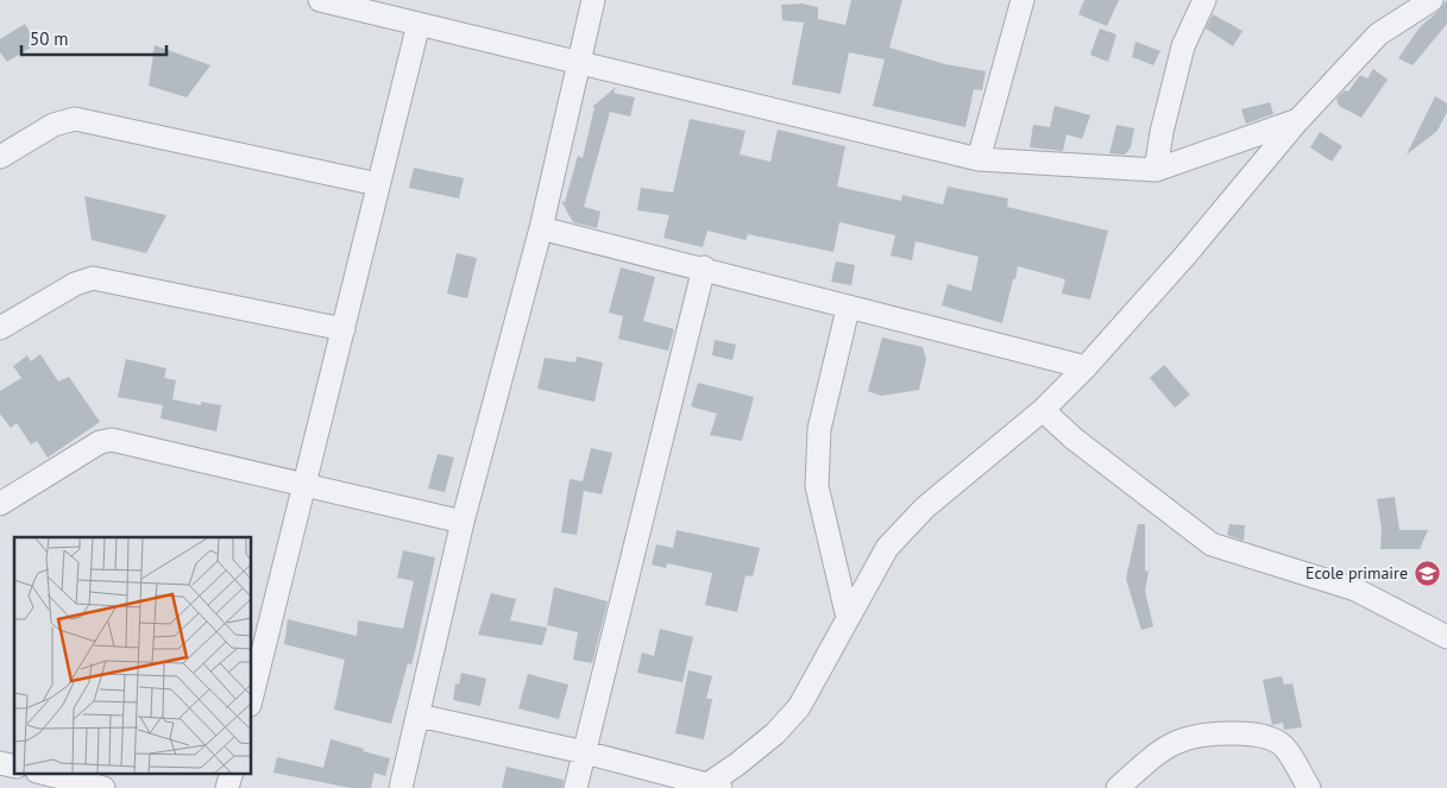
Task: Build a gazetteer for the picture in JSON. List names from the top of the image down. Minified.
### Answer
{"places":{"school or university":["Ecole primaire"]},"scale_bar":"50 m"}
